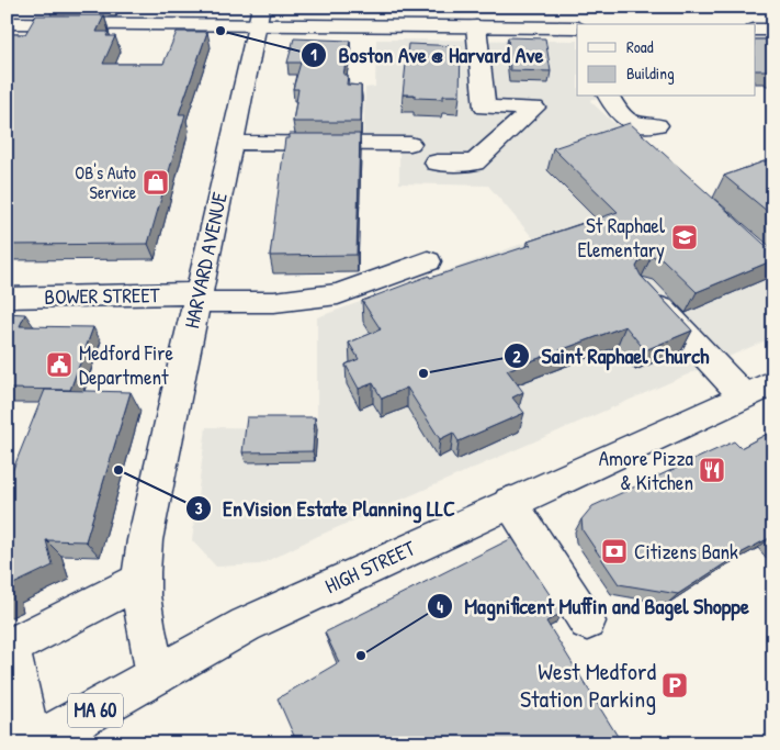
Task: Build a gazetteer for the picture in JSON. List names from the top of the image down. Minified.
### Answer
{"streets":{"main road":["HARVARD AVENUE","BOWER STREET","HIGH STREET","MA 60"]},"crossings":[["HARVARD AVENUE","BOWER STREET"],["HARVARD AVENUE","HIGH STREET"]],"places":{"other":["Boston Ave @ Harvard Ave","Saint Raphael Church","EnVision Estate Planning LLC","Magnificent Muffin and Bagel Shoppe"],"shop":["OB's Auto Service"],"school or university":["St Raphael Elementary"],"public building":["Medford Fire Department"],"restaurant":["Amore Pizza & Kitchen"],"bank":["Citizens Bank"],"parking":["West Medford Station Parking"]},"legend":["Road","Building"]}
